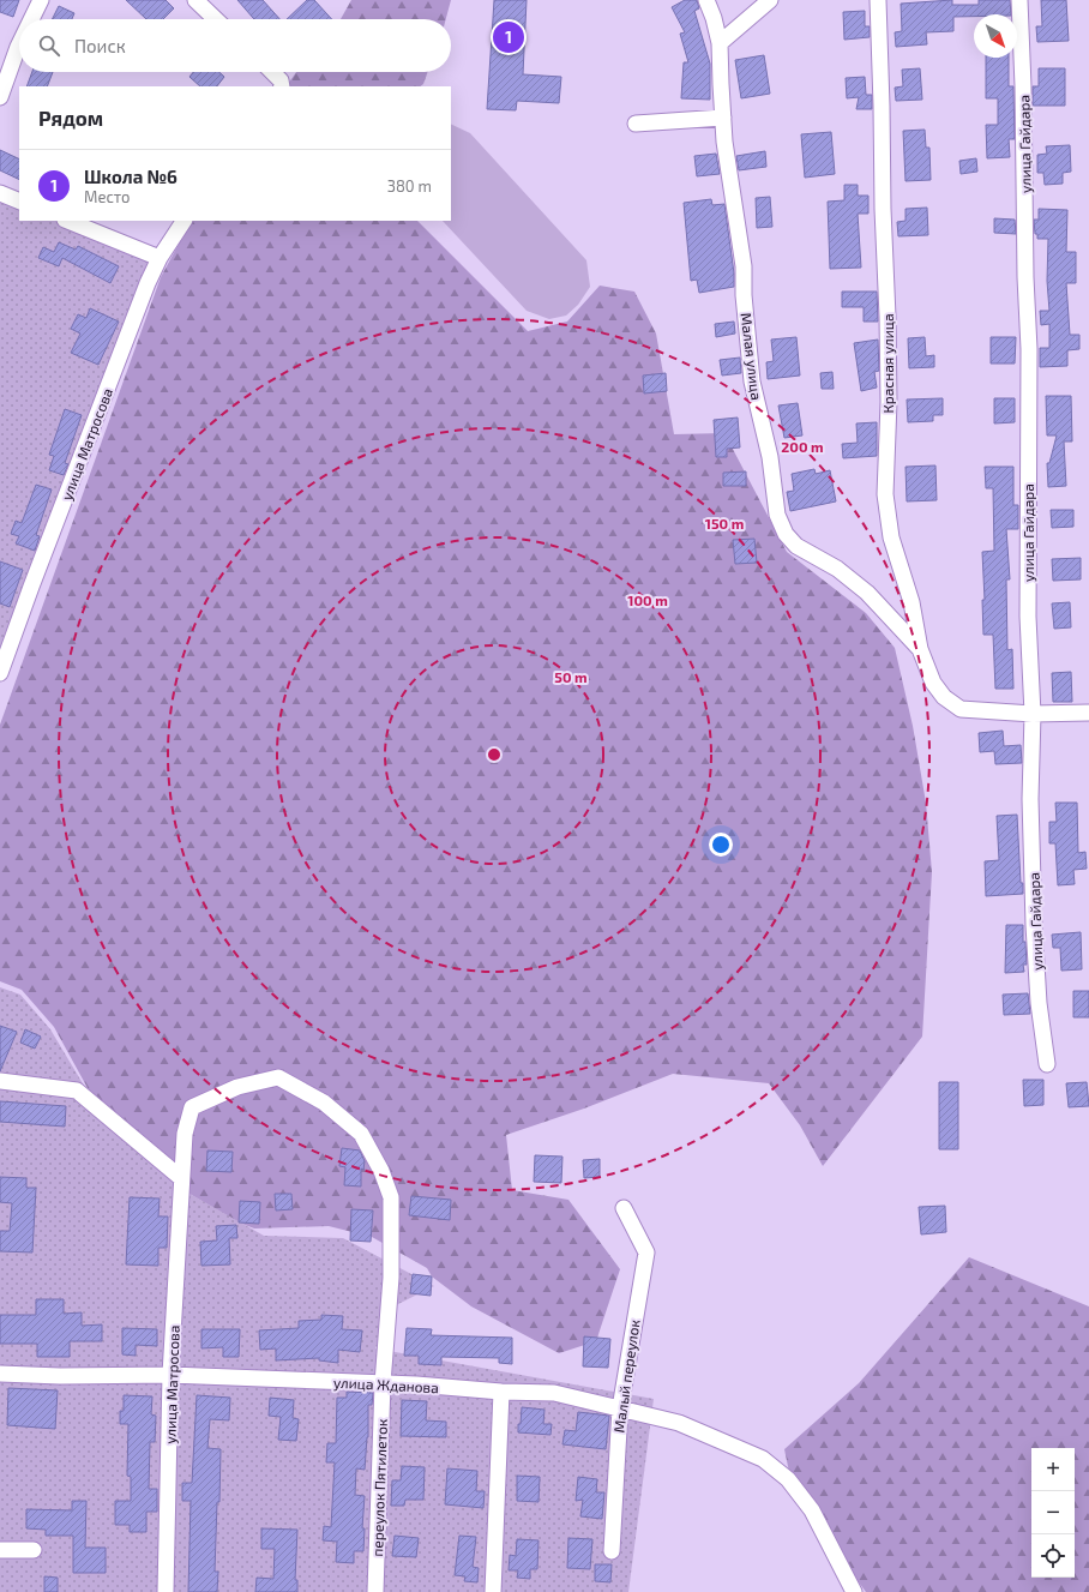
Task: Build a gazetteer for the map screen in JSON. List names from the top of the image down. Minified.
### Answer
{"streets":{"street":["улица Гайдара","Малая улица","Красная улица","улица Матросова","Малый переулок","улица Жданова","переулок Пятилеток"]},"crossings":[["улица Гайдара","Красная улица"],["Малая улица","Красная улица"],["улица Матросова","улица Жданова"],["улица Матросова","переулок Пятилеток"],["Малый переулок","улица Жданова"],["улица Жданова","переулок Пятилеток"]],"north":"bottom right","page":{"pins":"1","search":"Поиск","heading":"Рядом","list":[{"mark":"1","name":"Школа №6","note":"Место","value":"380 m"}],"map_buttons":["+","−"]},"rings":["200 m","150 m","100 m","50 m"]}
